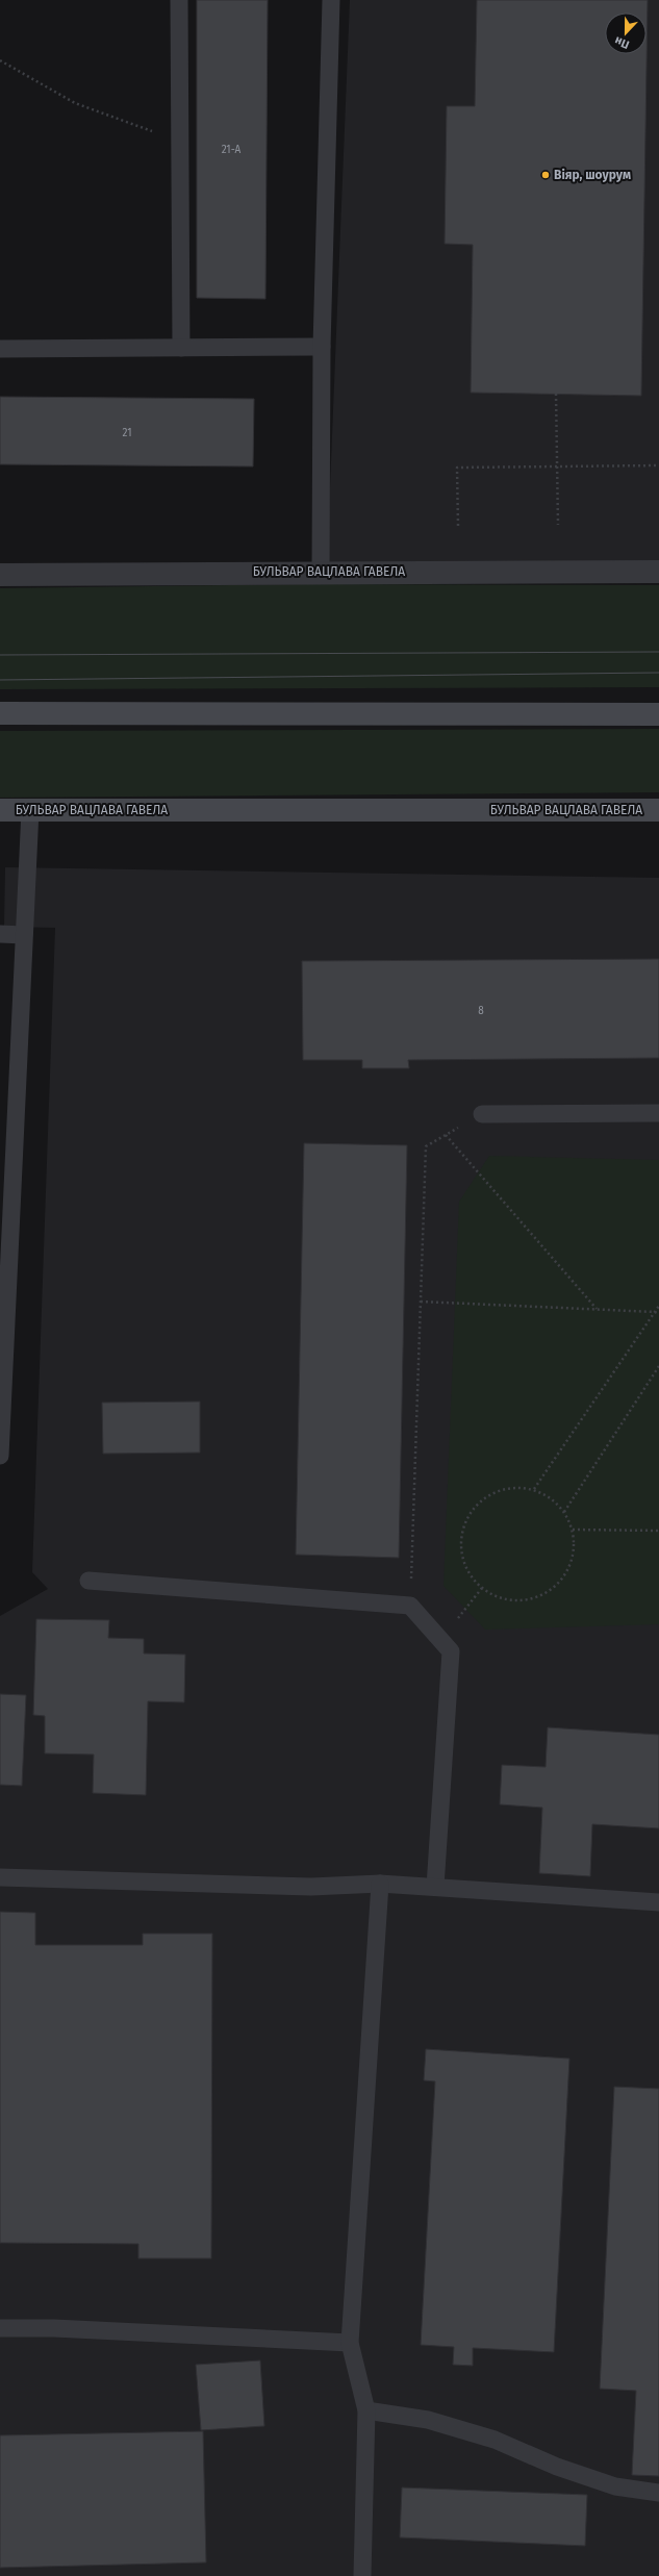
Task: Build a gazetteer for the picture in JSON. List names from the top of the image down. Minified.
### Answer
{"streets":{"main road":["БУЛЬВАР ВАЦЛАВА ГАВЕЛА"]},"places":["Віяр, шоурум"],"house_numbers":["21-А","21","8"],"north":"bottom"}
